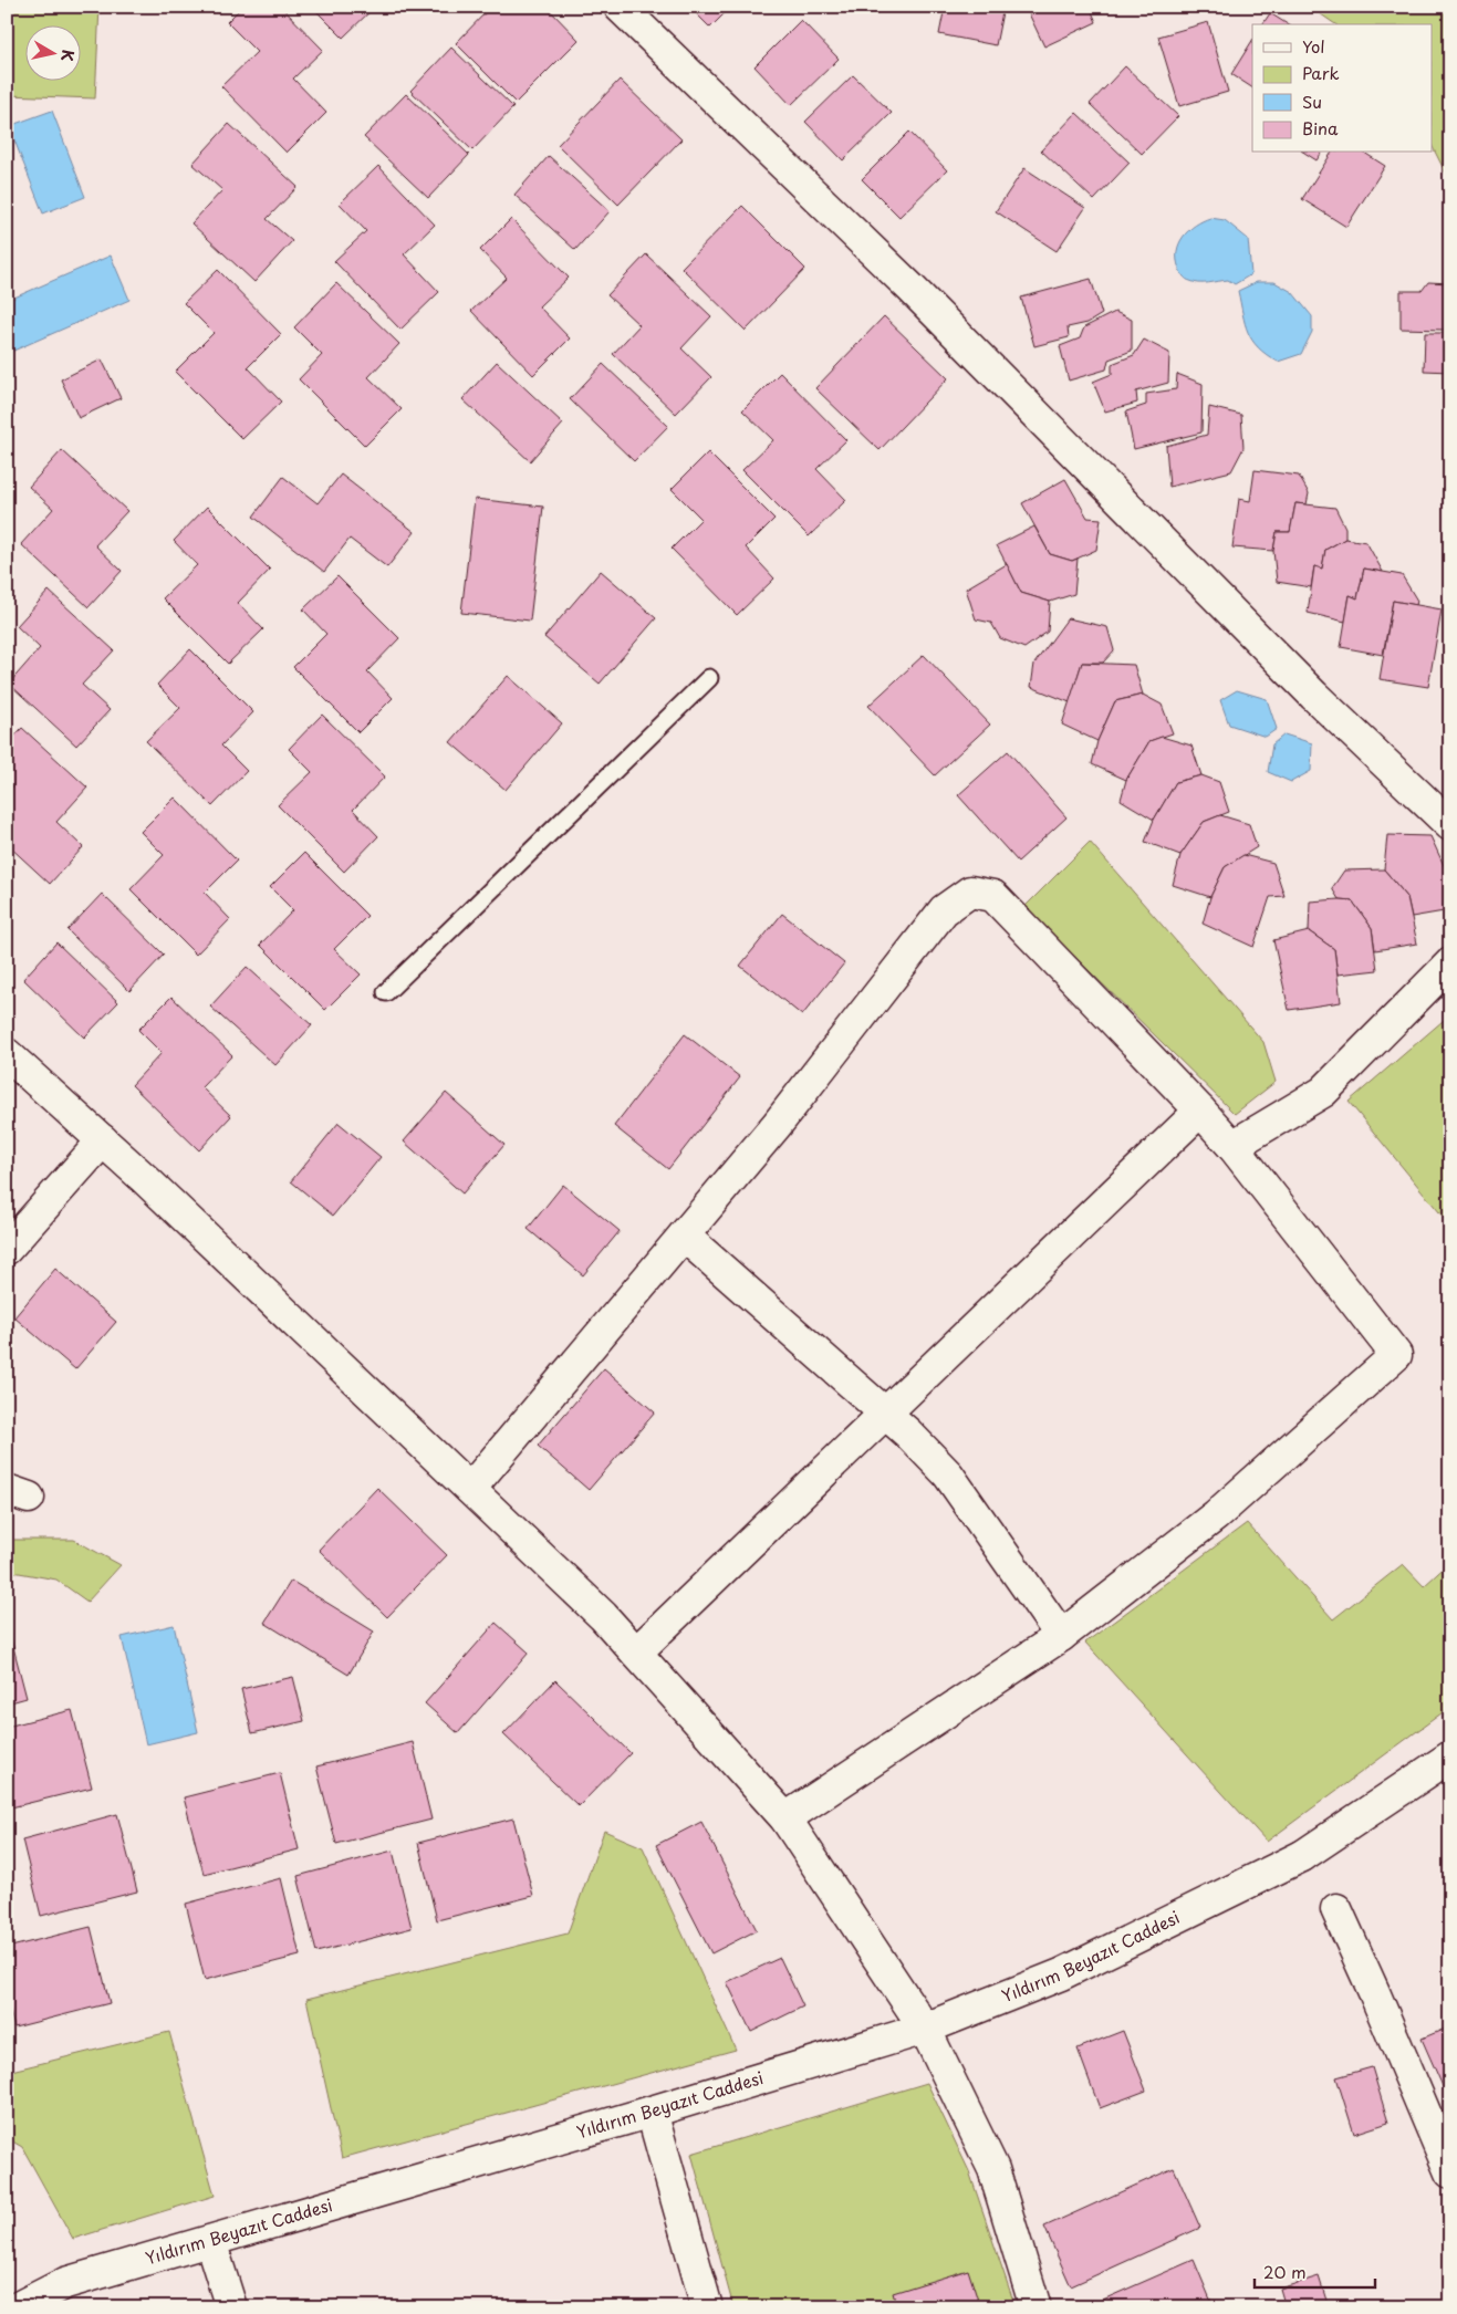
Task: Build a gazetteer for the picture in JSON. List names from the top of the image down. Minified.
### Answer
{"streets":{"street":["Yıldırım Beyazıt Caddesi"]},"legend":["Yol","Park","Su","Bina"],"scale_bar":"20 m","north":"right"}
